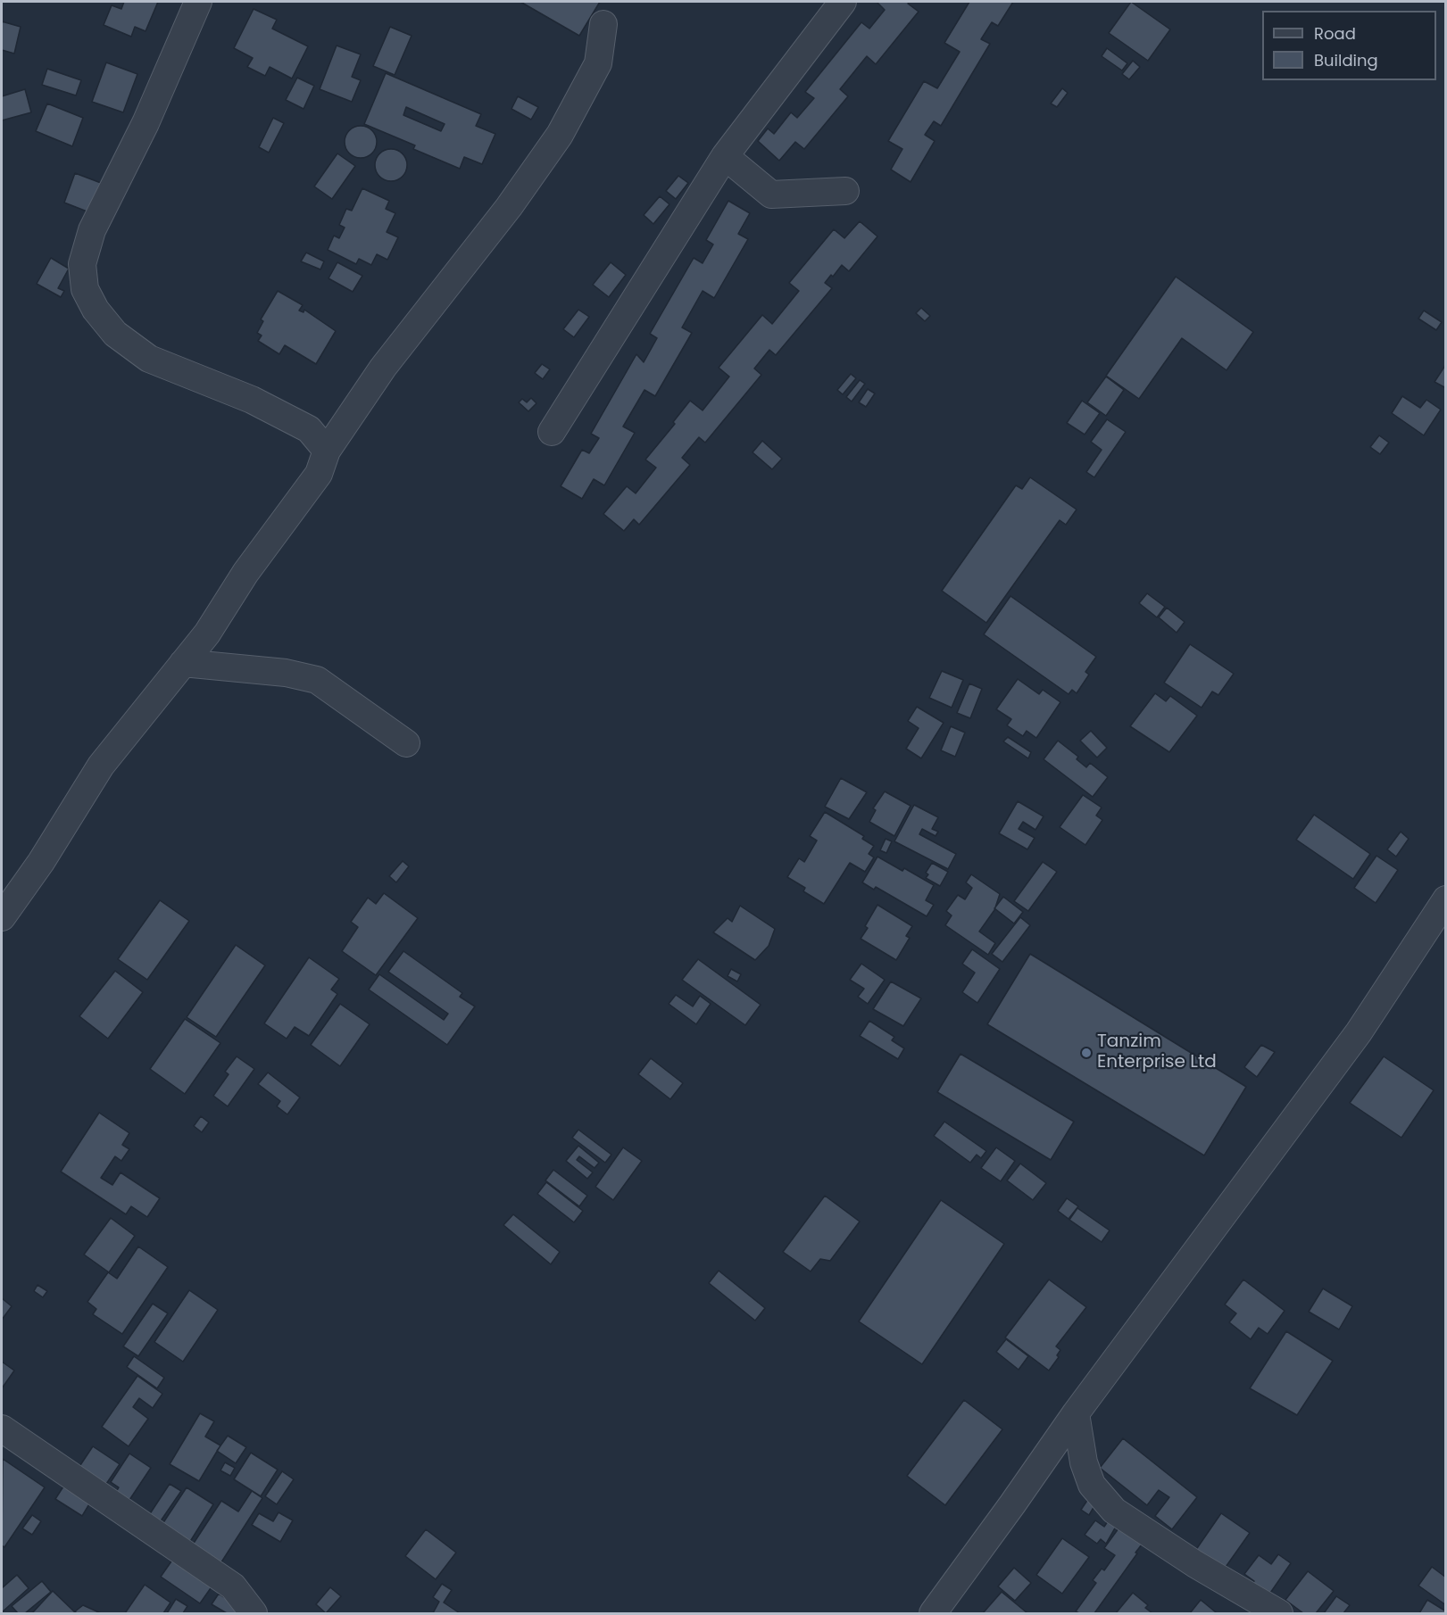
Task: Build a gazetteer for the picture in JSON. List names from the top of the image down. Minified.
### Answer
{"places":["Tanzim Enterprise Ltd"],"legend":["Road","Building"]}
